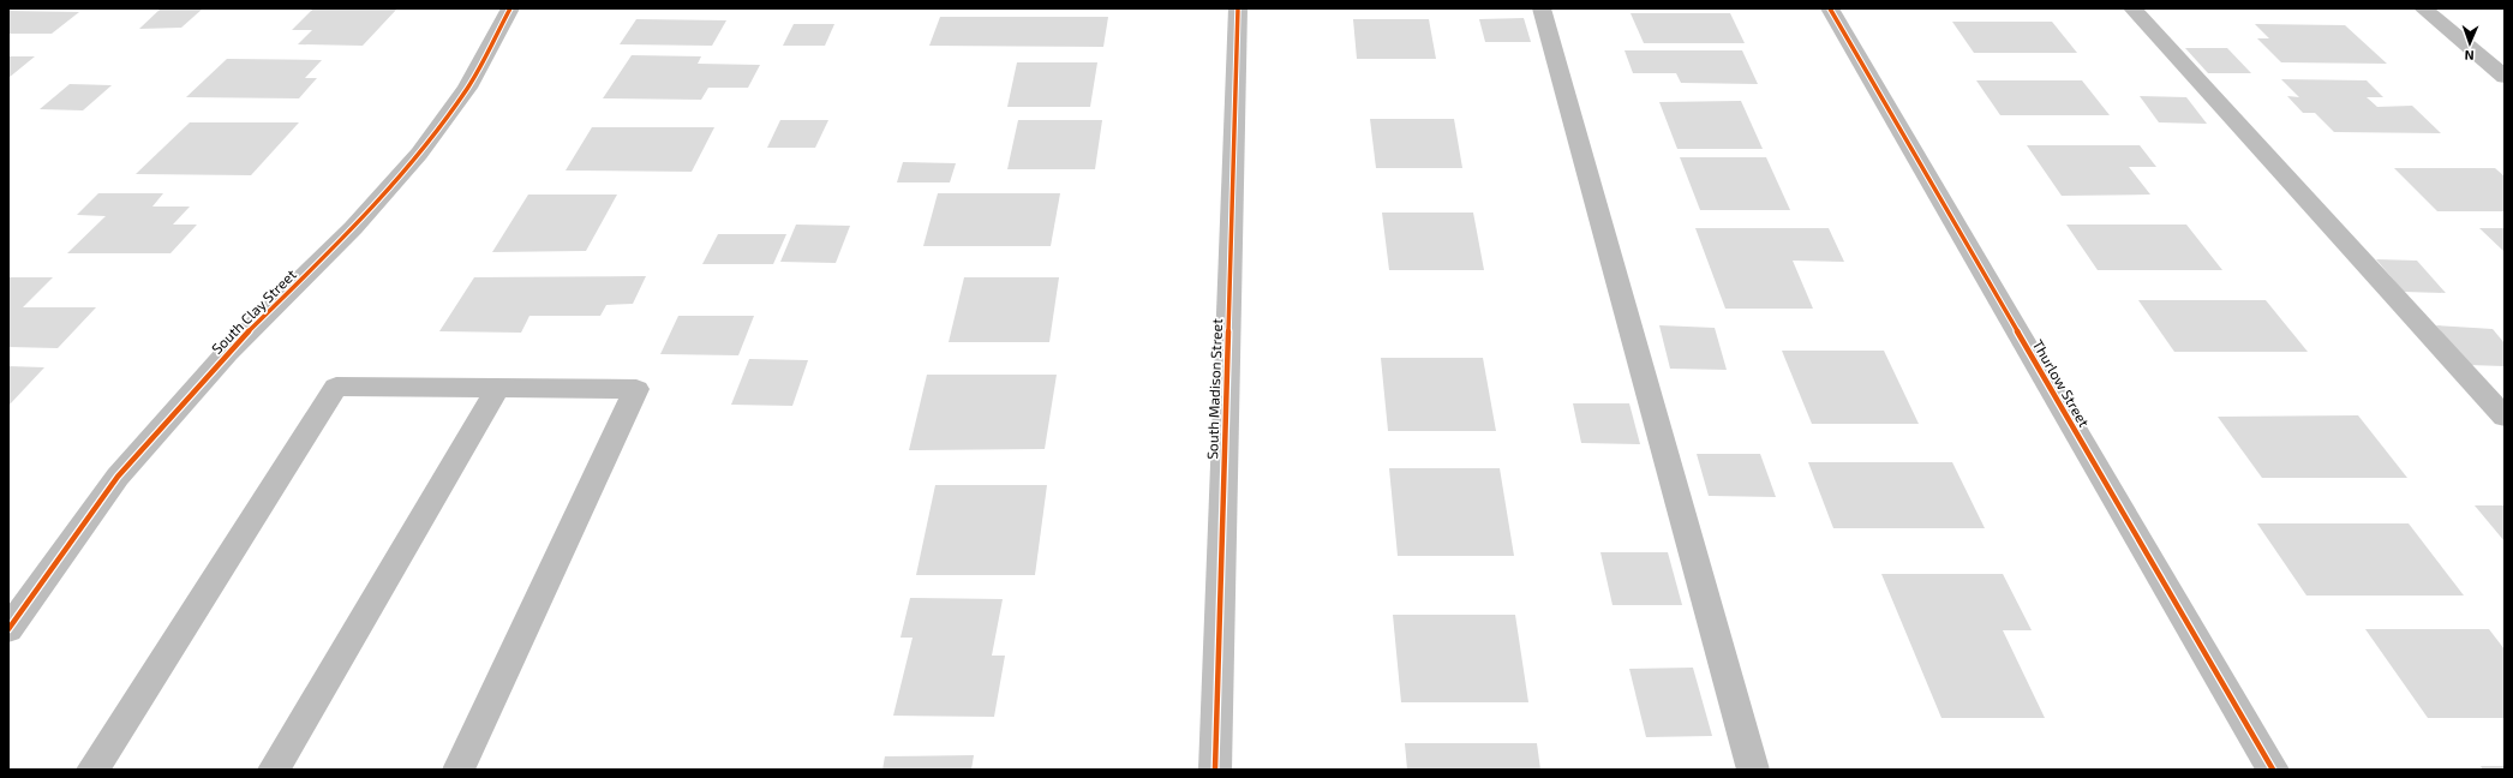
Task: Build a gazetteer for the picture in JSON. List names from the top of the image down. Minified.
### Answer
{"streets":{"street":["South Clay Street","Thurlow Street","South Madison Street"]},"north":"bottom"}
